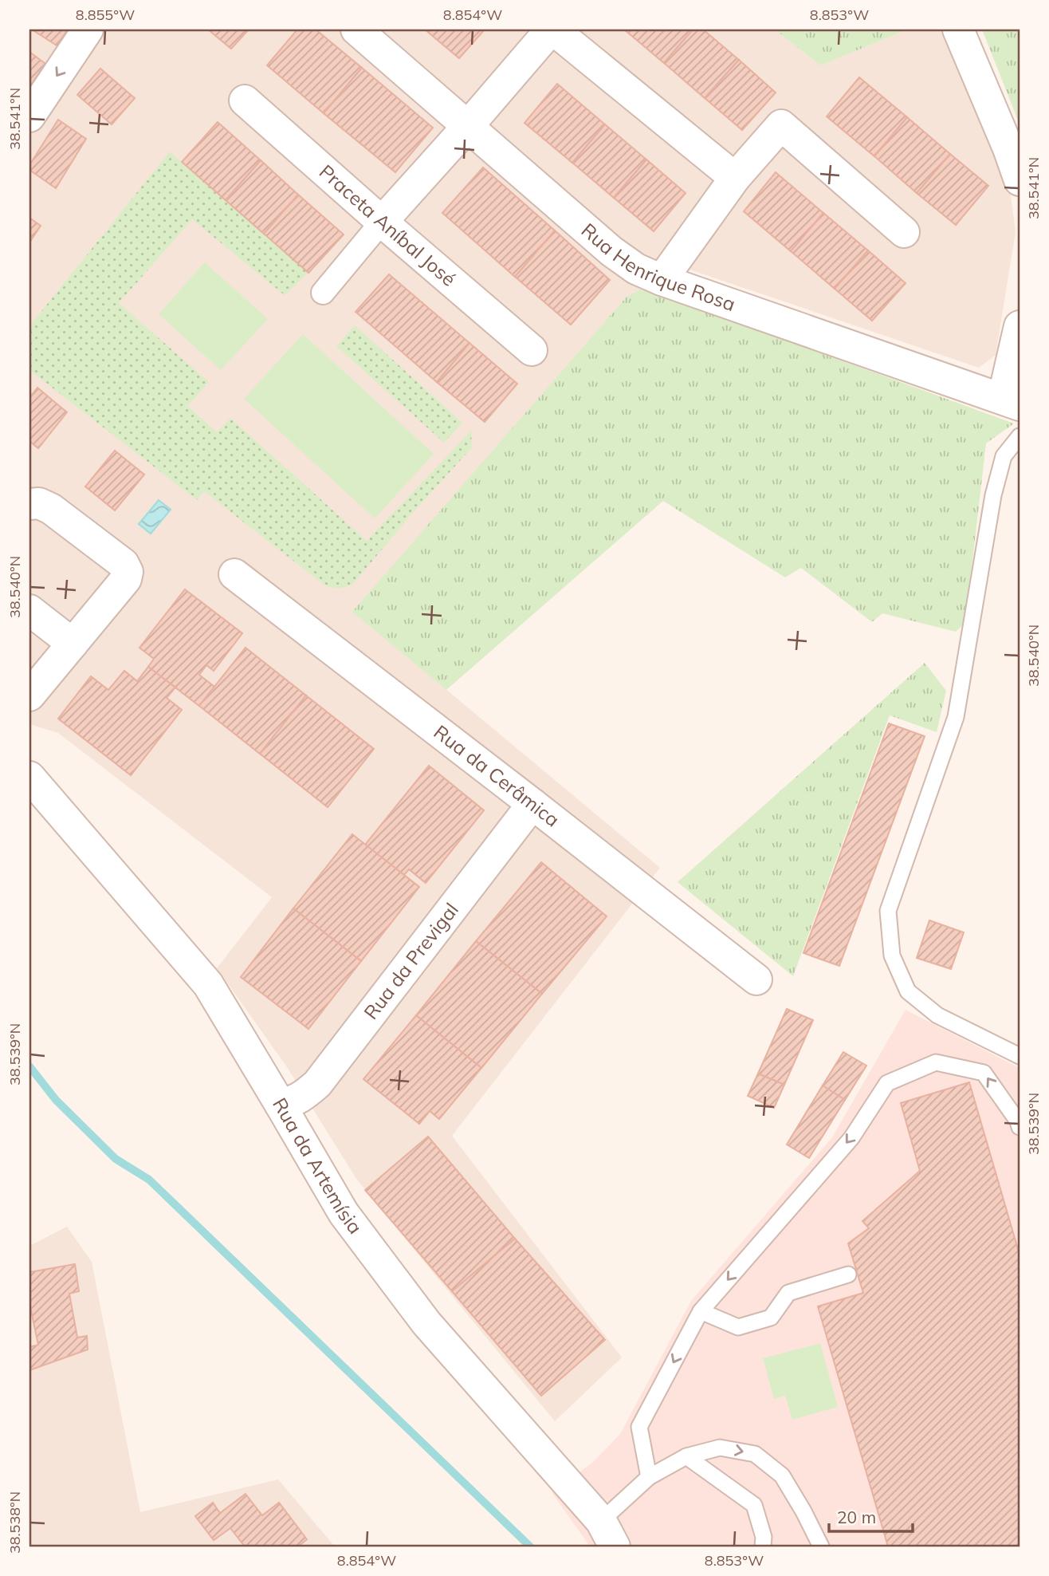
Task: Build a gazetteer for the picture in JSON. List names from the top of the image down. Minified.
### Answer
{"streets":{"street":["Praceta Aníbal José","Rua Henrique Rosa","Rua da Cerâmica","Rua da Previgal","Rua da Artemísia"]},"crossings":[["Rua da Cerâmica","Rua da Previgal"],["Rua da Previgal","Rua da Artemísia"]],"scale_bar":"20 m","coordinates":["8.855°W","8.854°W","8.853°W","38.541°N","38.540°N","38.539°N","38.538°N"]}
